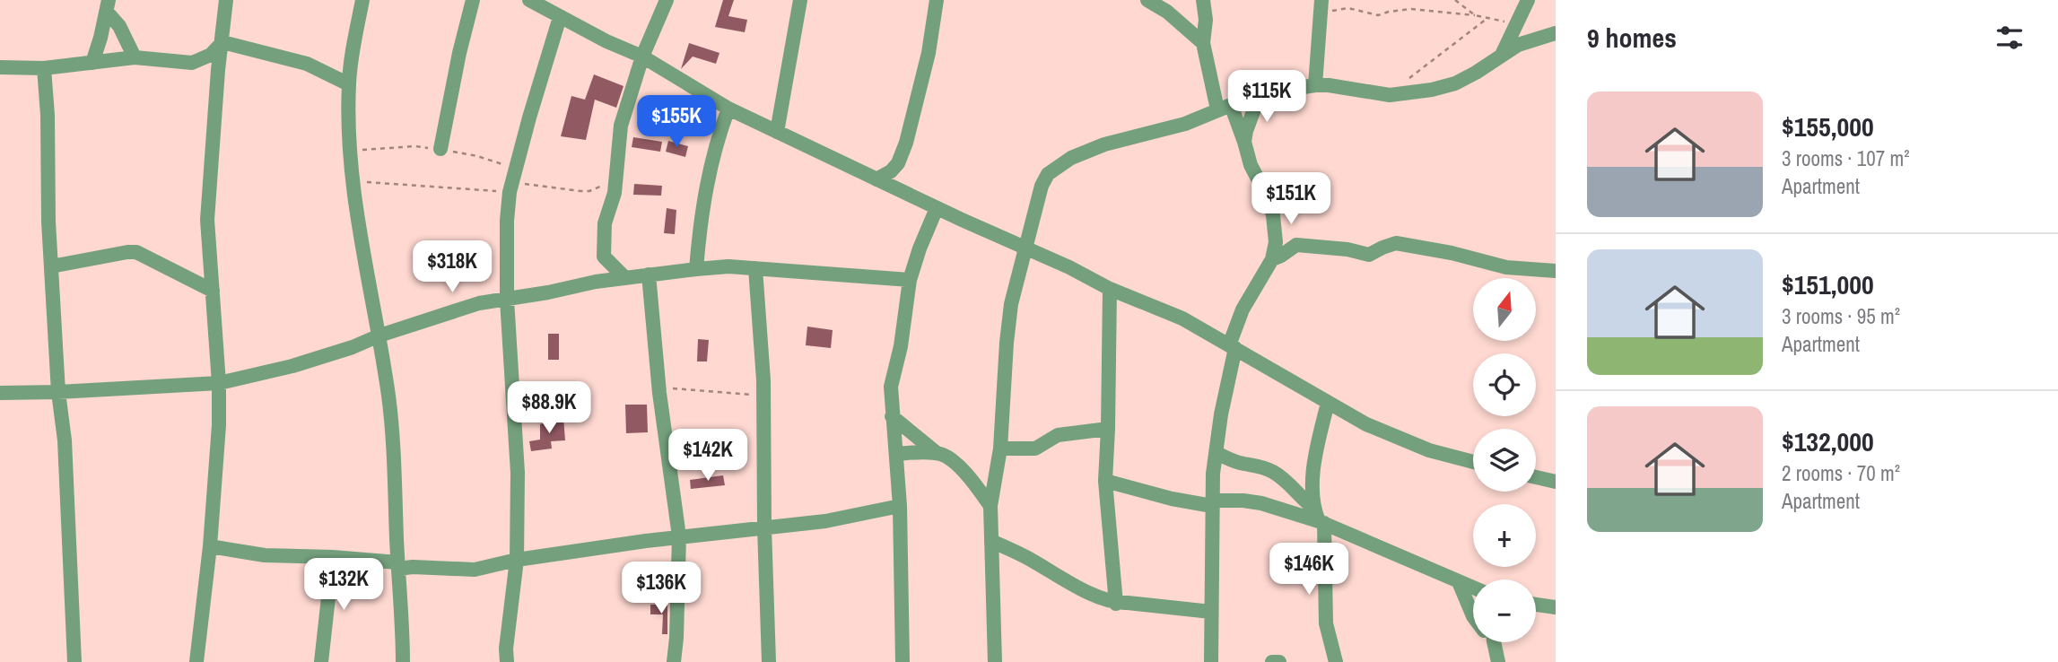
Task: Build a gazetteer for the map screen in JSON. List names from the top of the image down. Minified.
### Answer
{"north":"top","page":{"heading":"9 homes","price":["$115K","$155K","$151K","$318K","$88.9K","$142K","$146K","$132K","$136K"],"list":[{"name":"$155,000","note":"3 rooms · 107 m² · Apartment"},{"name":"$151,000","note":"3 rooms · 95 m² · Apartment"},{"name":"$132,000","note":"2 rooms · 70 m² · Apartment"}],"map_buttons":["+","−"]}}
